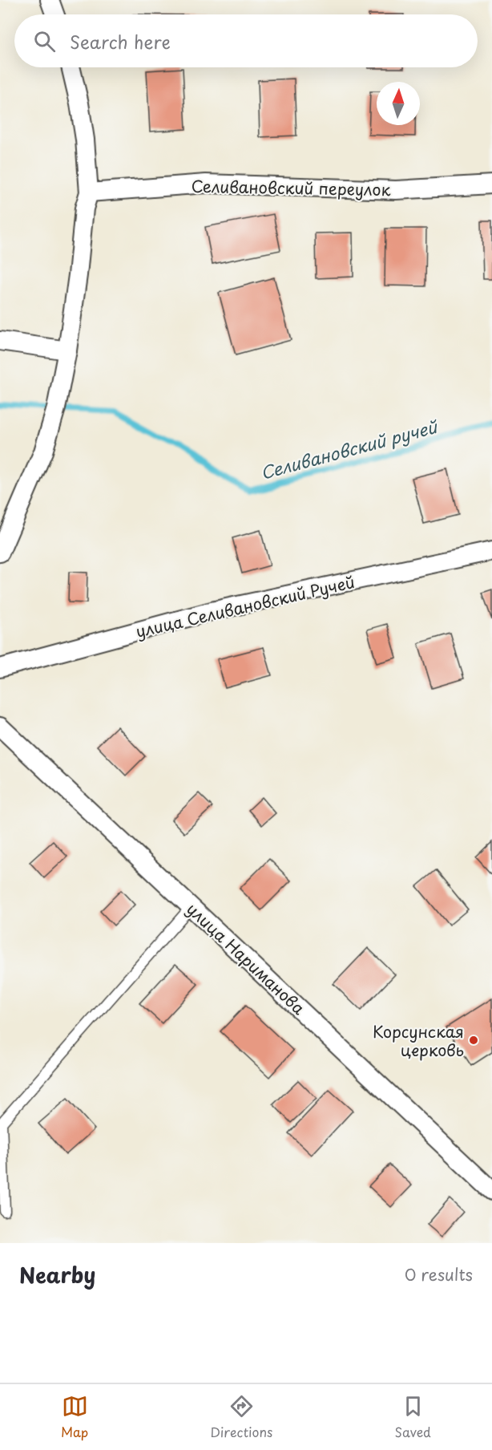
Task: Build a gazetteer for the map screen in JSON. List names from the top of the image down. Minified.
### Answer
{"streets":{"street":["Селивановский переулок","улица Селивановский Ручей","улица Нариманова"]},"water":["Селивановский ручей"],"places":["Корсунская церковь"],"north":"top","page":{"search":"Search here","heading":["Nearby","0 results"],"nav":["Map","Directions","Saved"]}}
